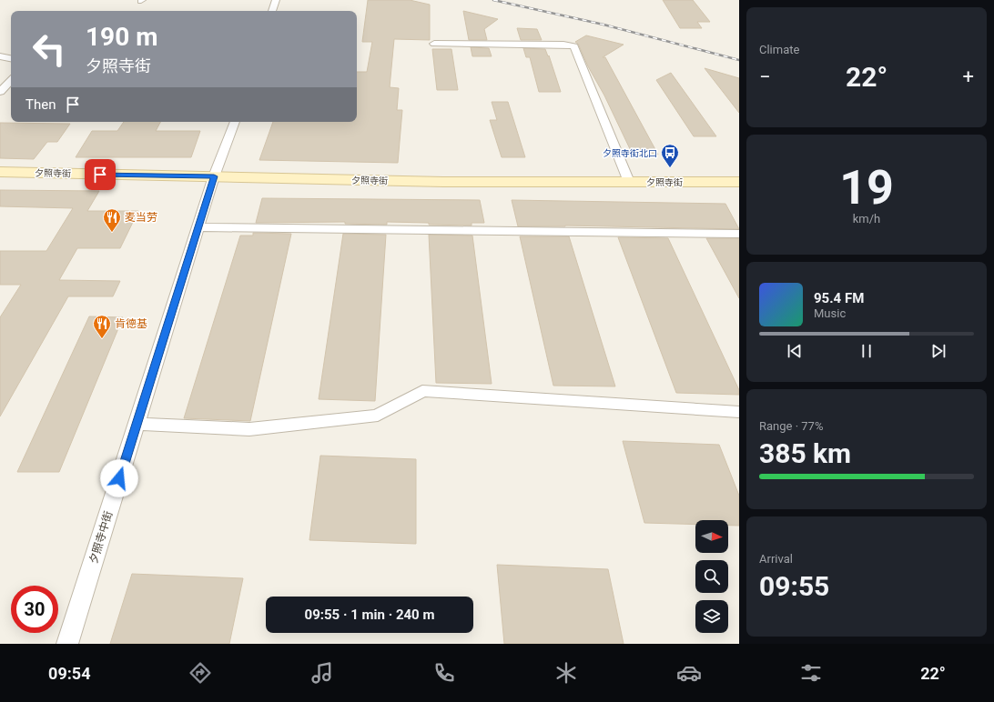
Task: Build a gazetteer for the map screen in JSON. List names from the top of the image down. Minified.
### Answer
{"streets":{"street":["夕照寺街","夕照寺中街"]},"crossings":[["夕照寺街","夕照寺中街"]],"places":{"bus stop":["夕照寺街北口"],"restaurant":["麦当劳","肯德基"]},"north":"right","page":{"tile":["Climate",["19","km/h"],["Range · 77%","385 km"],["Arrival","09:55"]],"turn":["190 m","夕照寺街"],"heat":["−","22°","+"],"then":"Then","song":["95.4 FM","Music"],"limit":"30","trip":"09:55 · 1 min · 240 m","tabs":["09:54","22°"]}}
